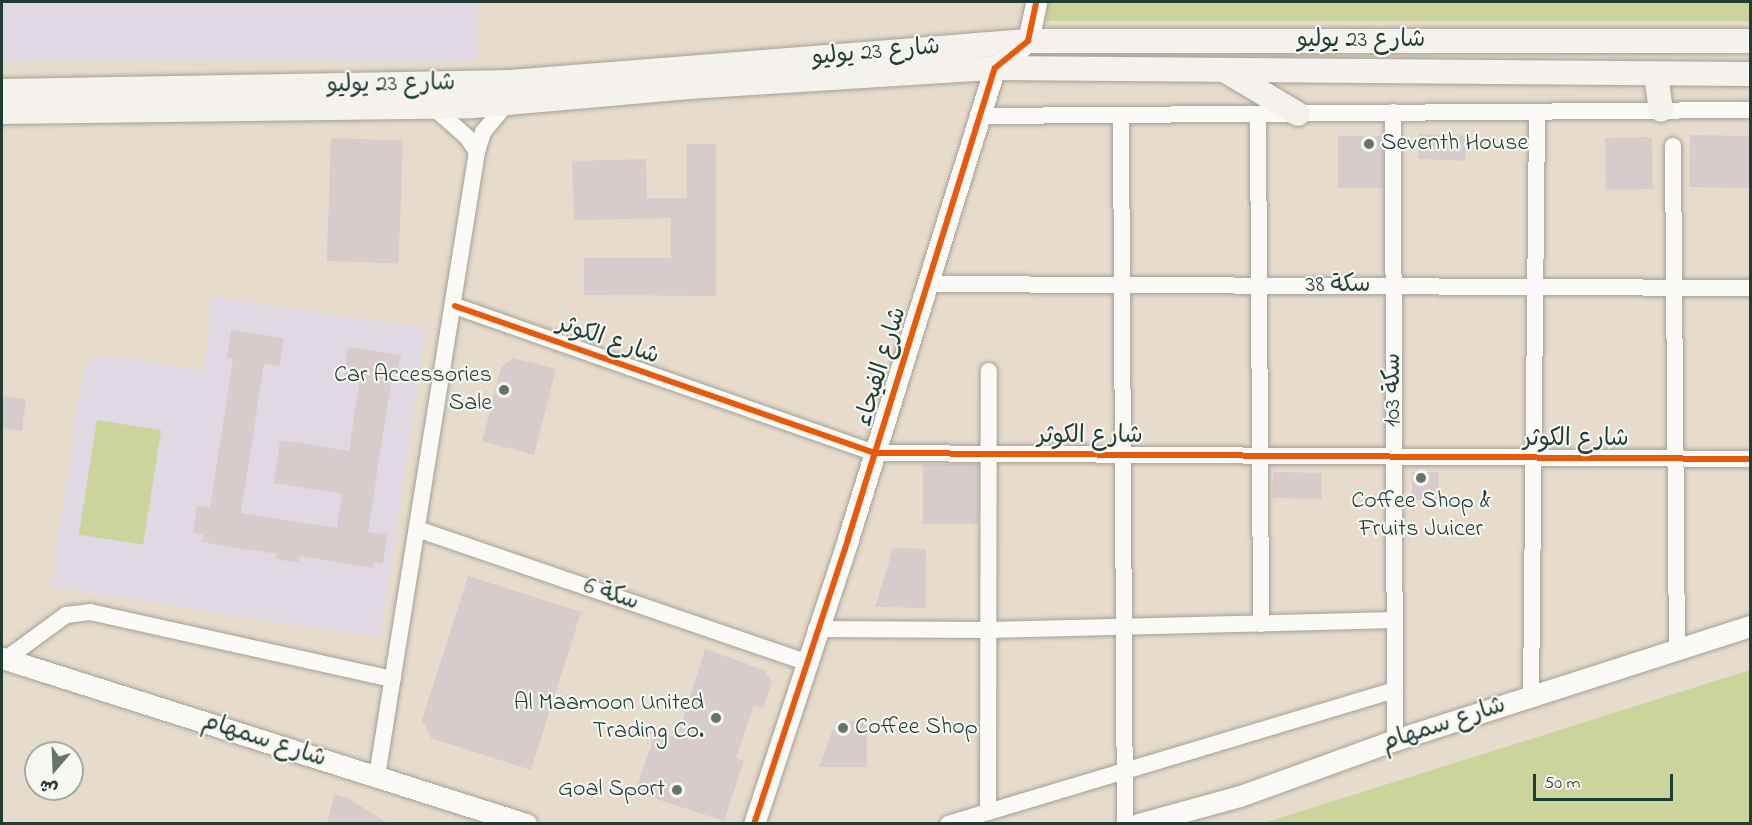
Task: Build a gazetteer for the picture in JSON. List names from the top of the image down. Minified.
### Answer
{"streets":{"main road":["شارع 23 يوليو"],"street":["سكة 38","شارع الكوثر","شارع الفيحاء","سكة 103","سكة 6","شارع سمهام"]},"crossings":[["شارع 23 يوليو","شارع الفيحاء"],["سكة 38","شارع الفيحاء"],["سكة 38","سكة 103"],["شارع الكوثر","شارع الفيحاء"],["شارع الكوثر","سكة 103"],["شارع الفيحاء","سكة 6"],["سكة 103","شارع سمهام"]],"places":["Seventh House","Car Accessories Sale","Coffee Shop & Fruits Juicer","Al Maamoon United Trading Co.","Coffee Shop","Goal Sport"],"scale_bar":"50 m","north":"bottom"}
